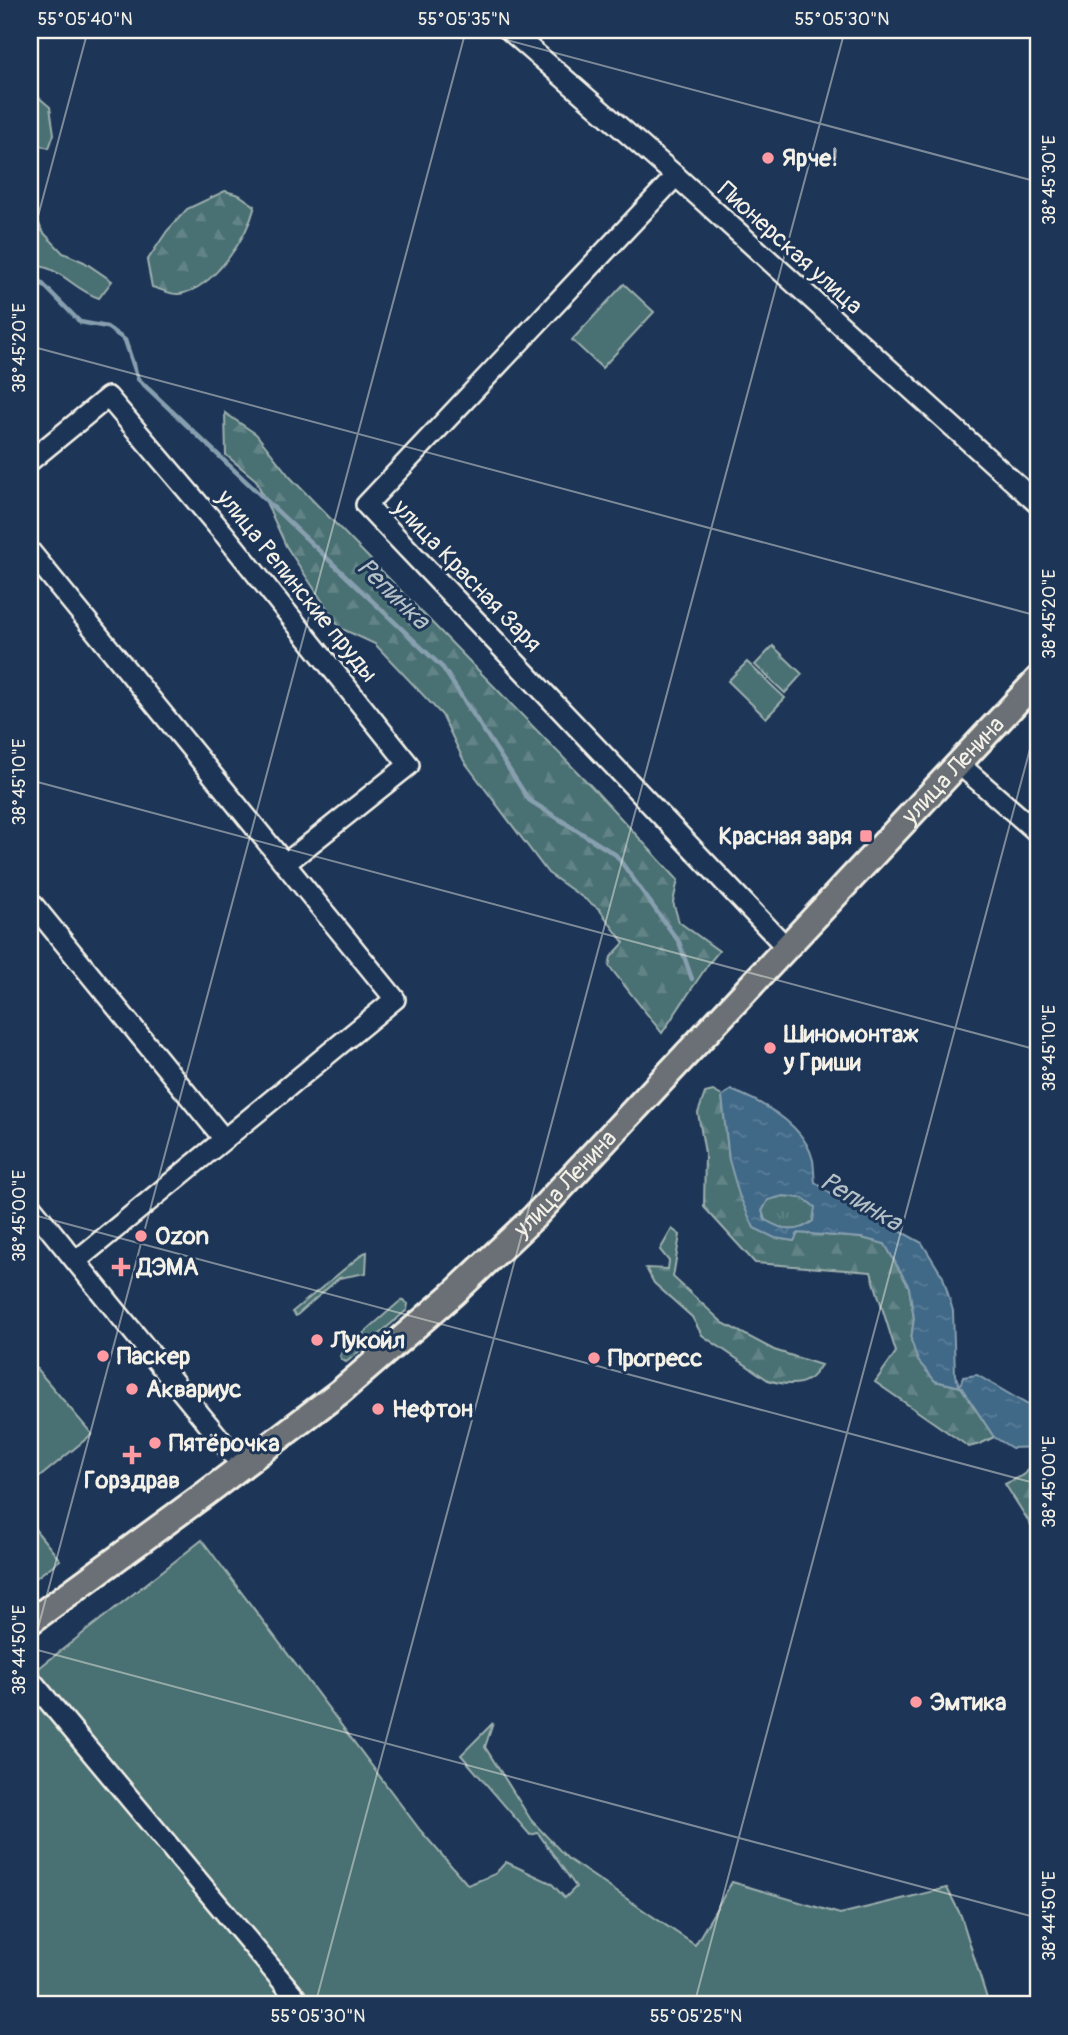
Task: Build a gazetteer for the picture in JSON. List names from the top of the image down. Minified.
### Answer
{"streets":{"main road":["улица Ленина"],"street":["Пионерская улица","улица Красная Заря","улица Репинские пруды"]},"crossings":[["Пионерская улица","улица Красная Заря"],["улица Красная Заря","улица Ленина"]],"water":["Репинка"],"places":{"other":["Ярче!","Шиномонтаж у Гриши","Ozon","Лукойл","Паскер","Прогресс","Аквариус","Нефтон","Пятёрочка","Эмтика"],"transit":["Красная заря"],"health":["ДЭМА","Горздрав"]},"coordinates":["55°05'40\"N","55°05'35\"N","55°05'30\"N","38°45'30\"E","38°45'20\"E","38°45'10\"E","38°45'00\"E","38°44'50\"E","55°05'25\"N"]}
